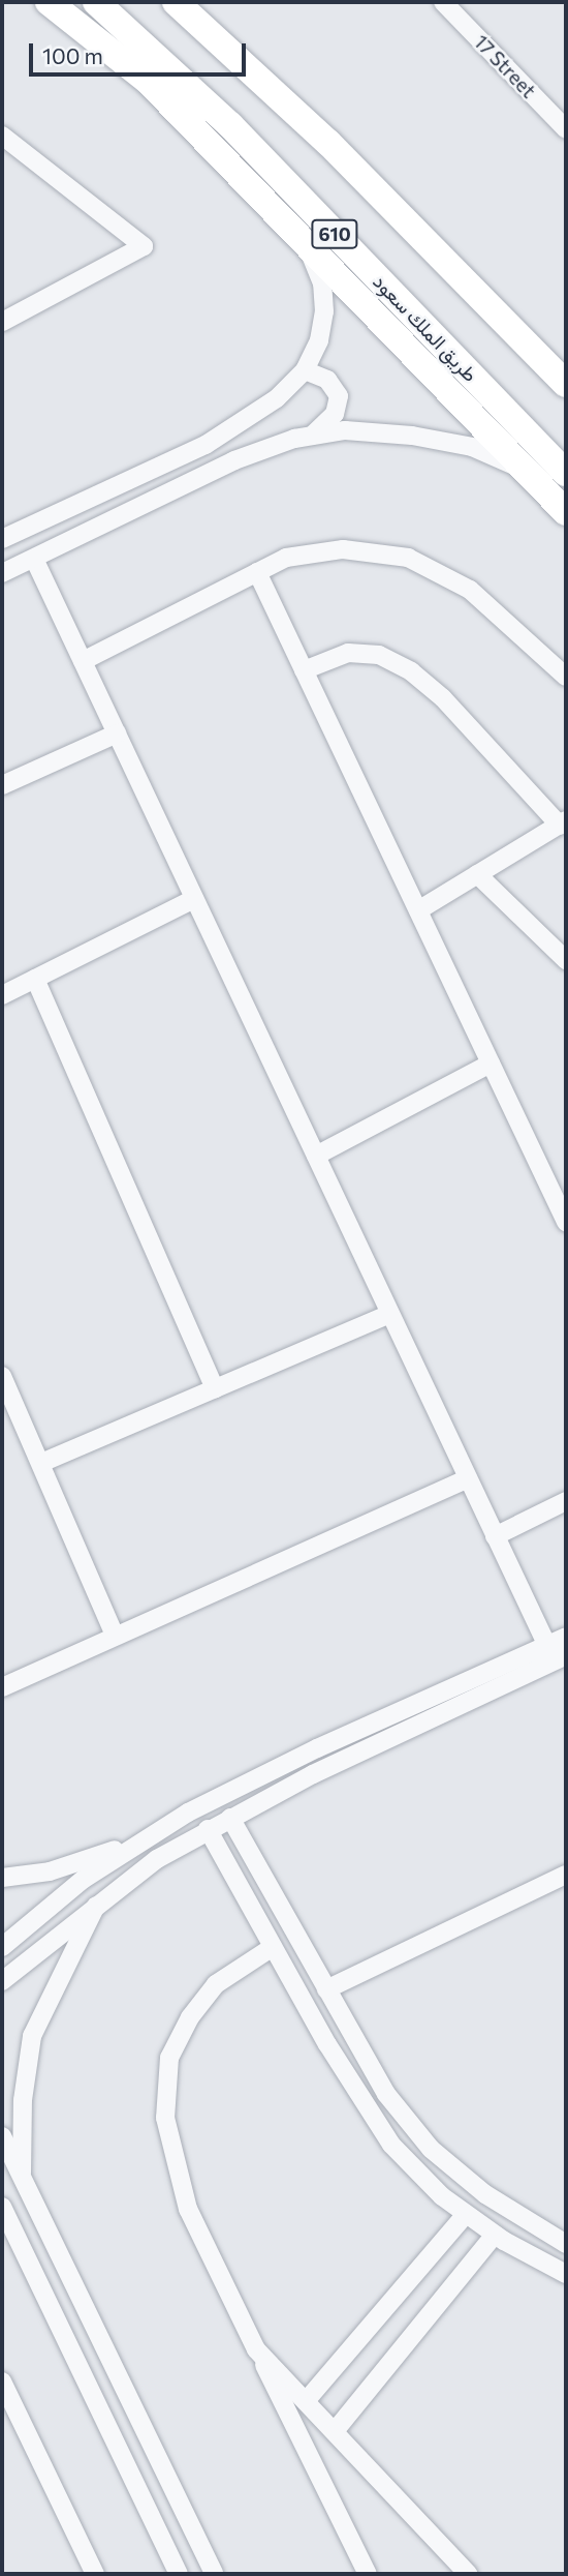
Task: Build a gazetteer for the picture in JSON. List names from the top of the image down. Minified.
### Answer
{"streets":{"main road":["610","طريق الملك سعود"],"street":["17 Street"]},"scale_bar":"100 m"}
